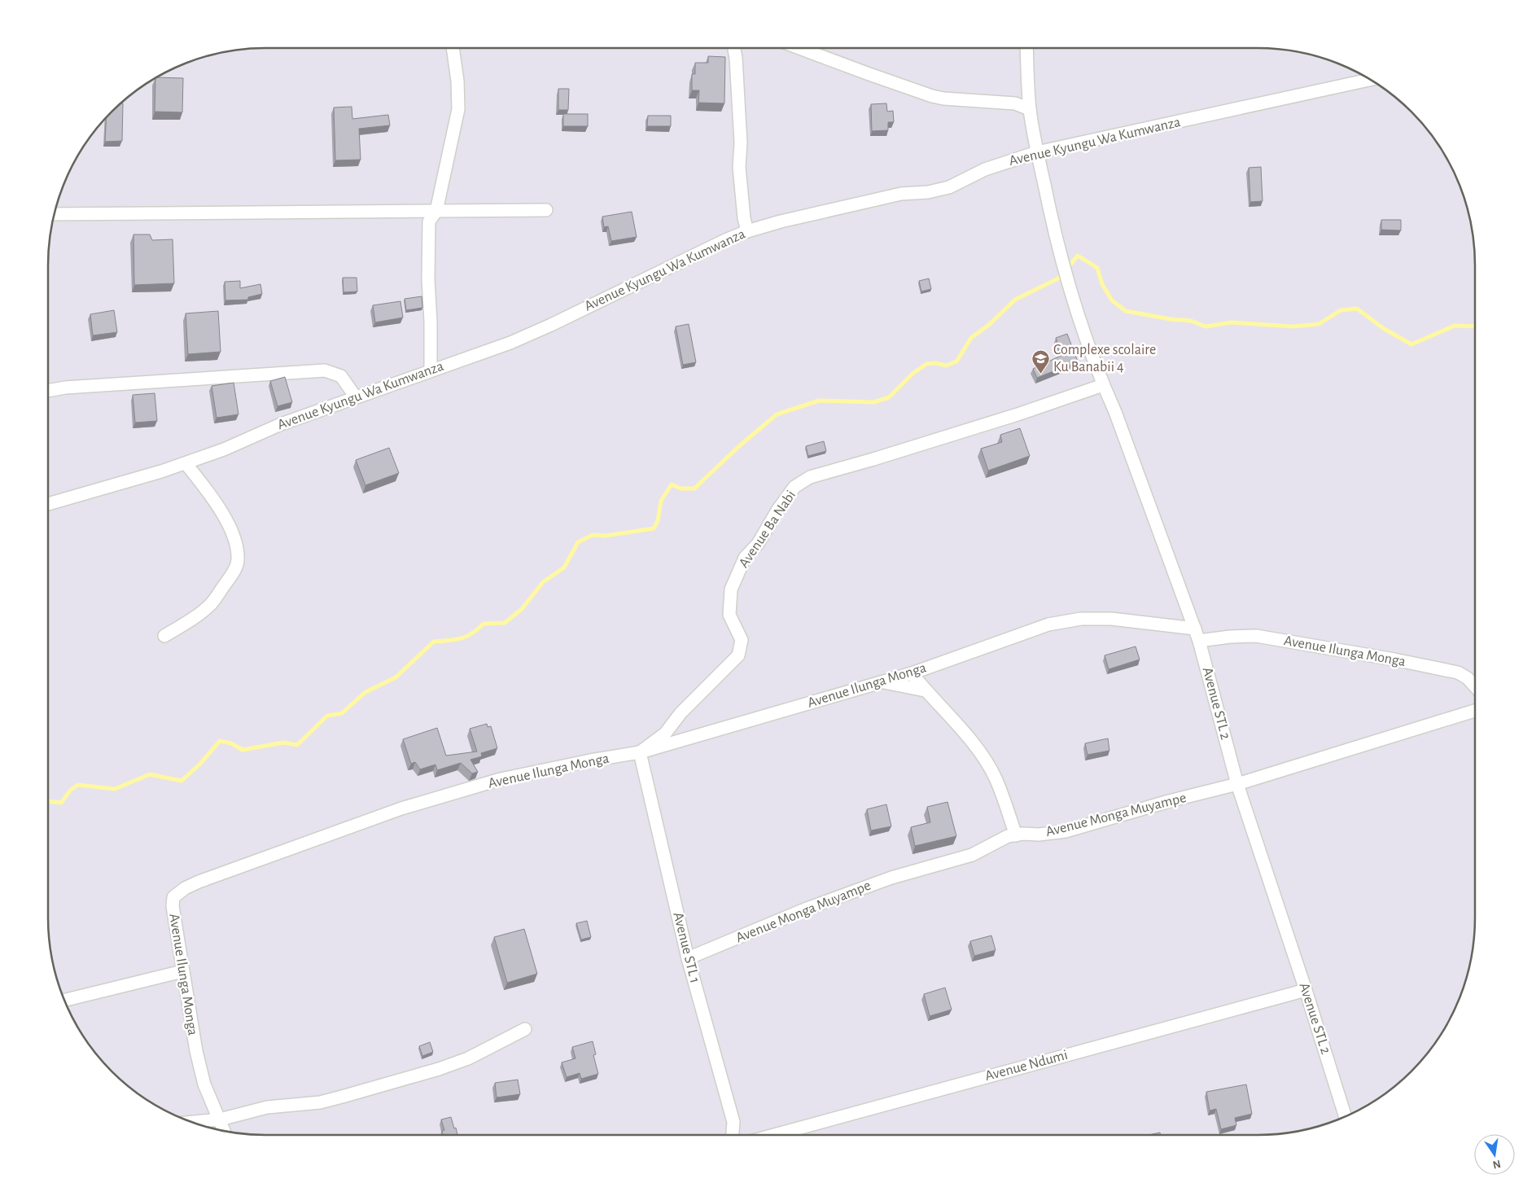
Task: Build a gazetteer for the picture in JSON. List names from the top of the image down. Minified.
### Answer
{"streets":{"street":["Avenue Kyungu Wa Kumwanza","Avenue Ba Nabi","Avenue Ilunga Monga","Avenue STL 2","Avenue Monga Muyampe","Avenue STL 1","Avenue Ndumi"]},"crossings":[["Avenue Kyungu Wa Kumwanza","Avenue STL 2"],["Avenue Ba Nabi","Avenue Ilunga Monga"],["Avenue Ba Nabi","Avenue STL 2"],["Avenue Ba Nabi","Avenue STL 1"],["Avenue Ilunga Monga","Avenue STL 2"],["Avenue Ilunga Monga","Avenue STL 1"],["Avenue STL 2","Avenue Monga Muyampe"],["Avenue STL 2","Avenue Ndumi"],["Avenue Monga Muyampe","Avenue STL 1"]],"places":{"school or university":["Complexe scolaire Ku Banabii 4"]},"north":"bottom"}
